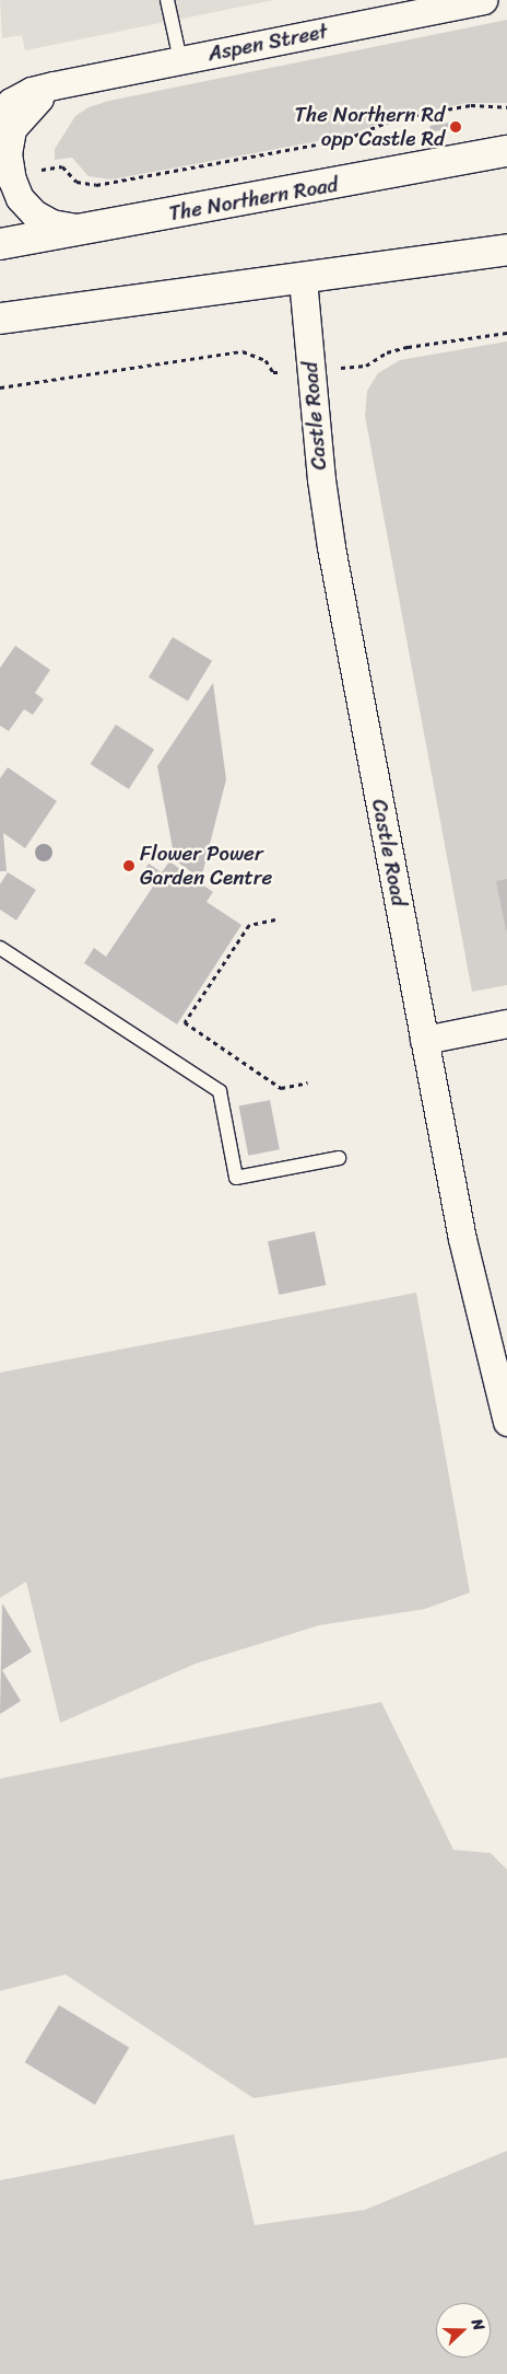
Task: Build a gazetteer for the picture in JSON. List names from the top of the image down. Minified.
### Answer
{"streets":{"highway":["The Northern Road"],"street":["Aspen Street","Castle Road"]},"places":["The Northern Rd opp Castle Rd","Flower Power Garden Centre"],"north":"right"}
